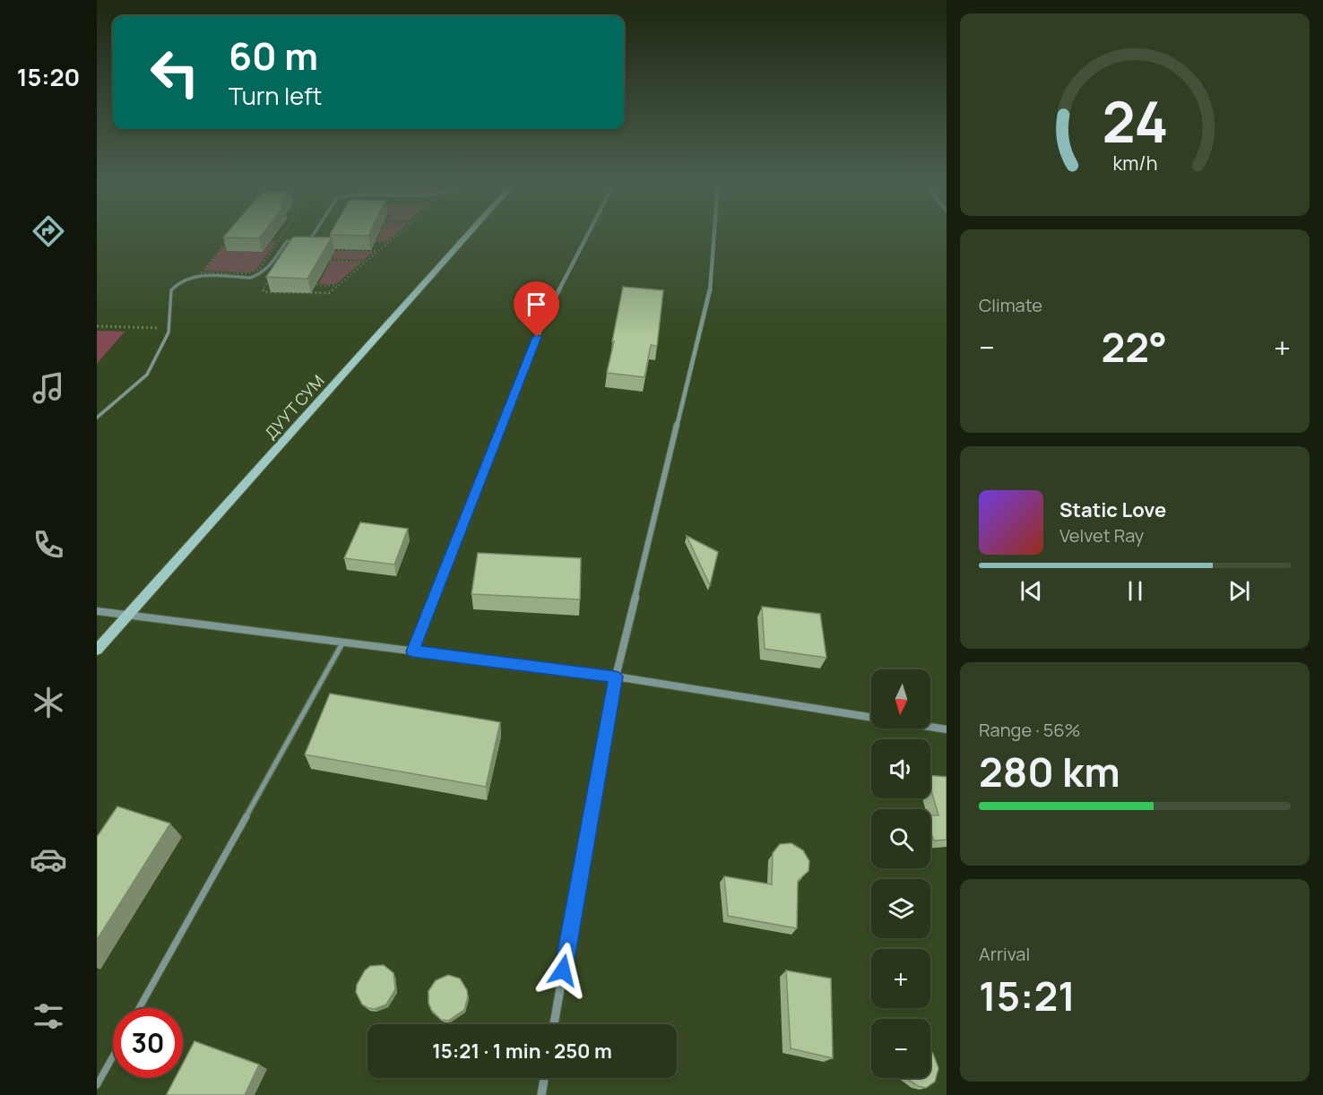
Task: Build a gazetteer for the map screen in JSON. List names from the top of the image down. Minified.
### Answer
{"streets":{"main road":["ДУУТ СУМ"]},"north":"bottom","page":{"tabs":"15:20","turn":["60 m","Turn left"],"tile":["Climate",["Range · 56%","280 km"],["Arrival","15:21"]],"heat":["−","22°","+"],"song":["Static Love","Velvet Ray"],"map_buttons":["+","−"],"limit":"30","trip":"15:21 · 1 min · 250 m","gauge":["24","km/h"]}}
